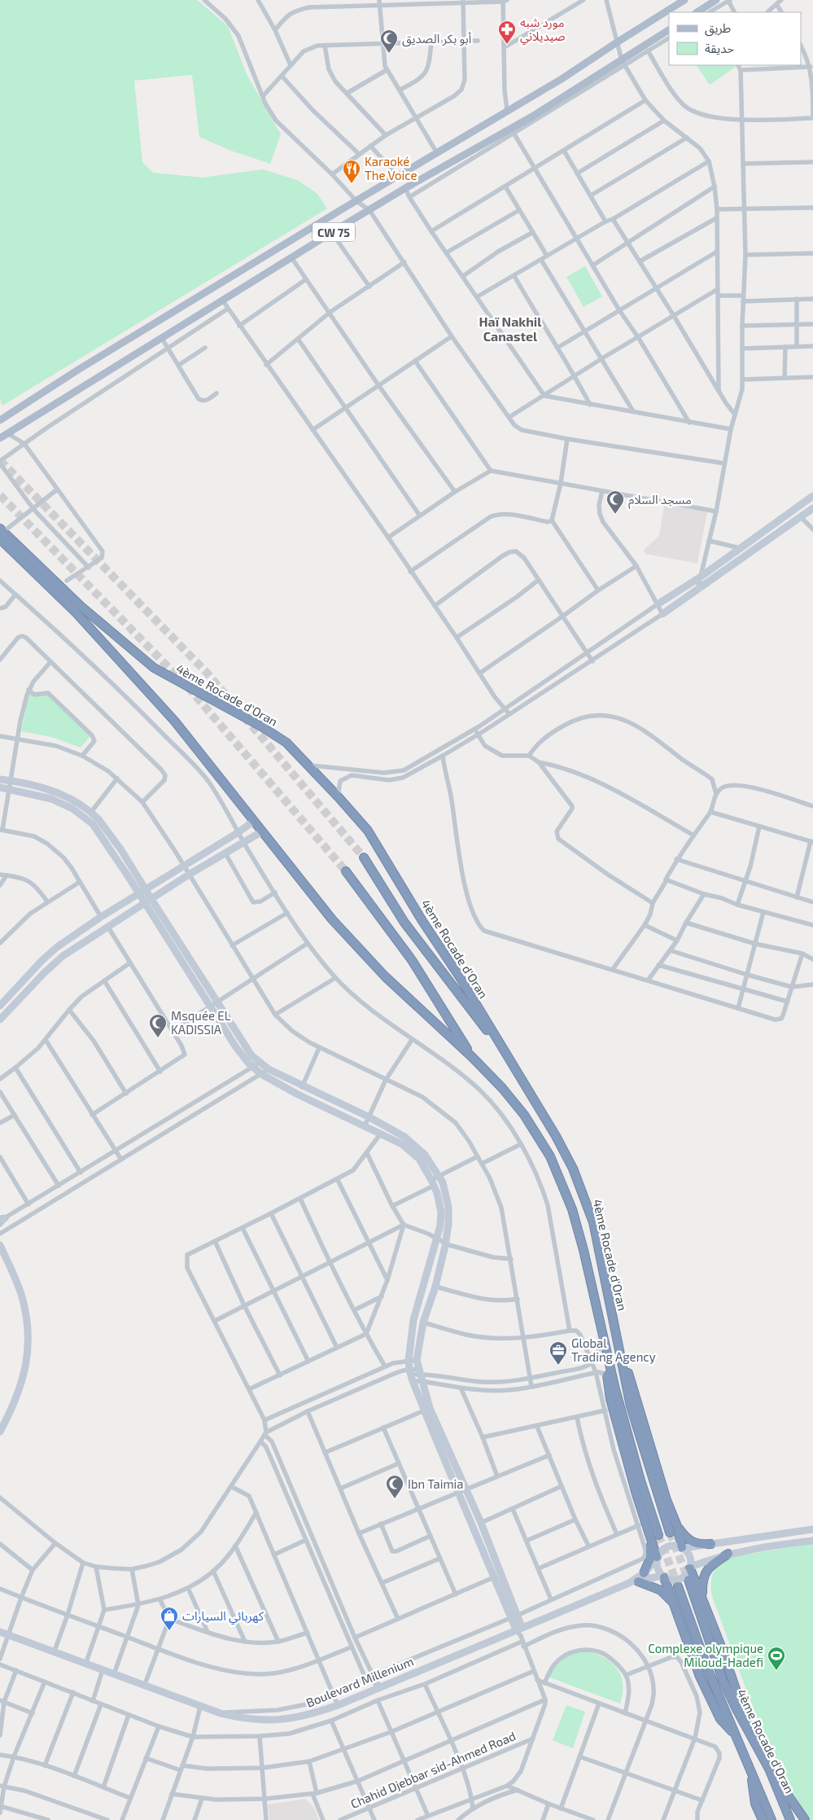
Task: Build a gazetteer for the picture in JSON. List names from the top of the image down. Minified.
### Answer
{"streets":{"highway":["4ème Rocade d'Oran"],"main road":["CW 75","Boulevard Millenium"],"street":["Chahid Djebbar sid-Ahmed Road"]},"districts":["Haï Nakhil Canastel"],"places":{"pharmacy":["مورد شبه صيديلاني"],"mosque":["أبو بكر الصديق","مسجد السلام","Msquée EL KADISSIA","Ibn Taimia"],"restaurant":["Karaoké The Voice"],"office":["Global Trading Agency"],"shop":["كهربائي السيارات"],"sports":["Complexe olympique Miloud-Hadefi"]},"legend":["طريق","حديقة"]}
